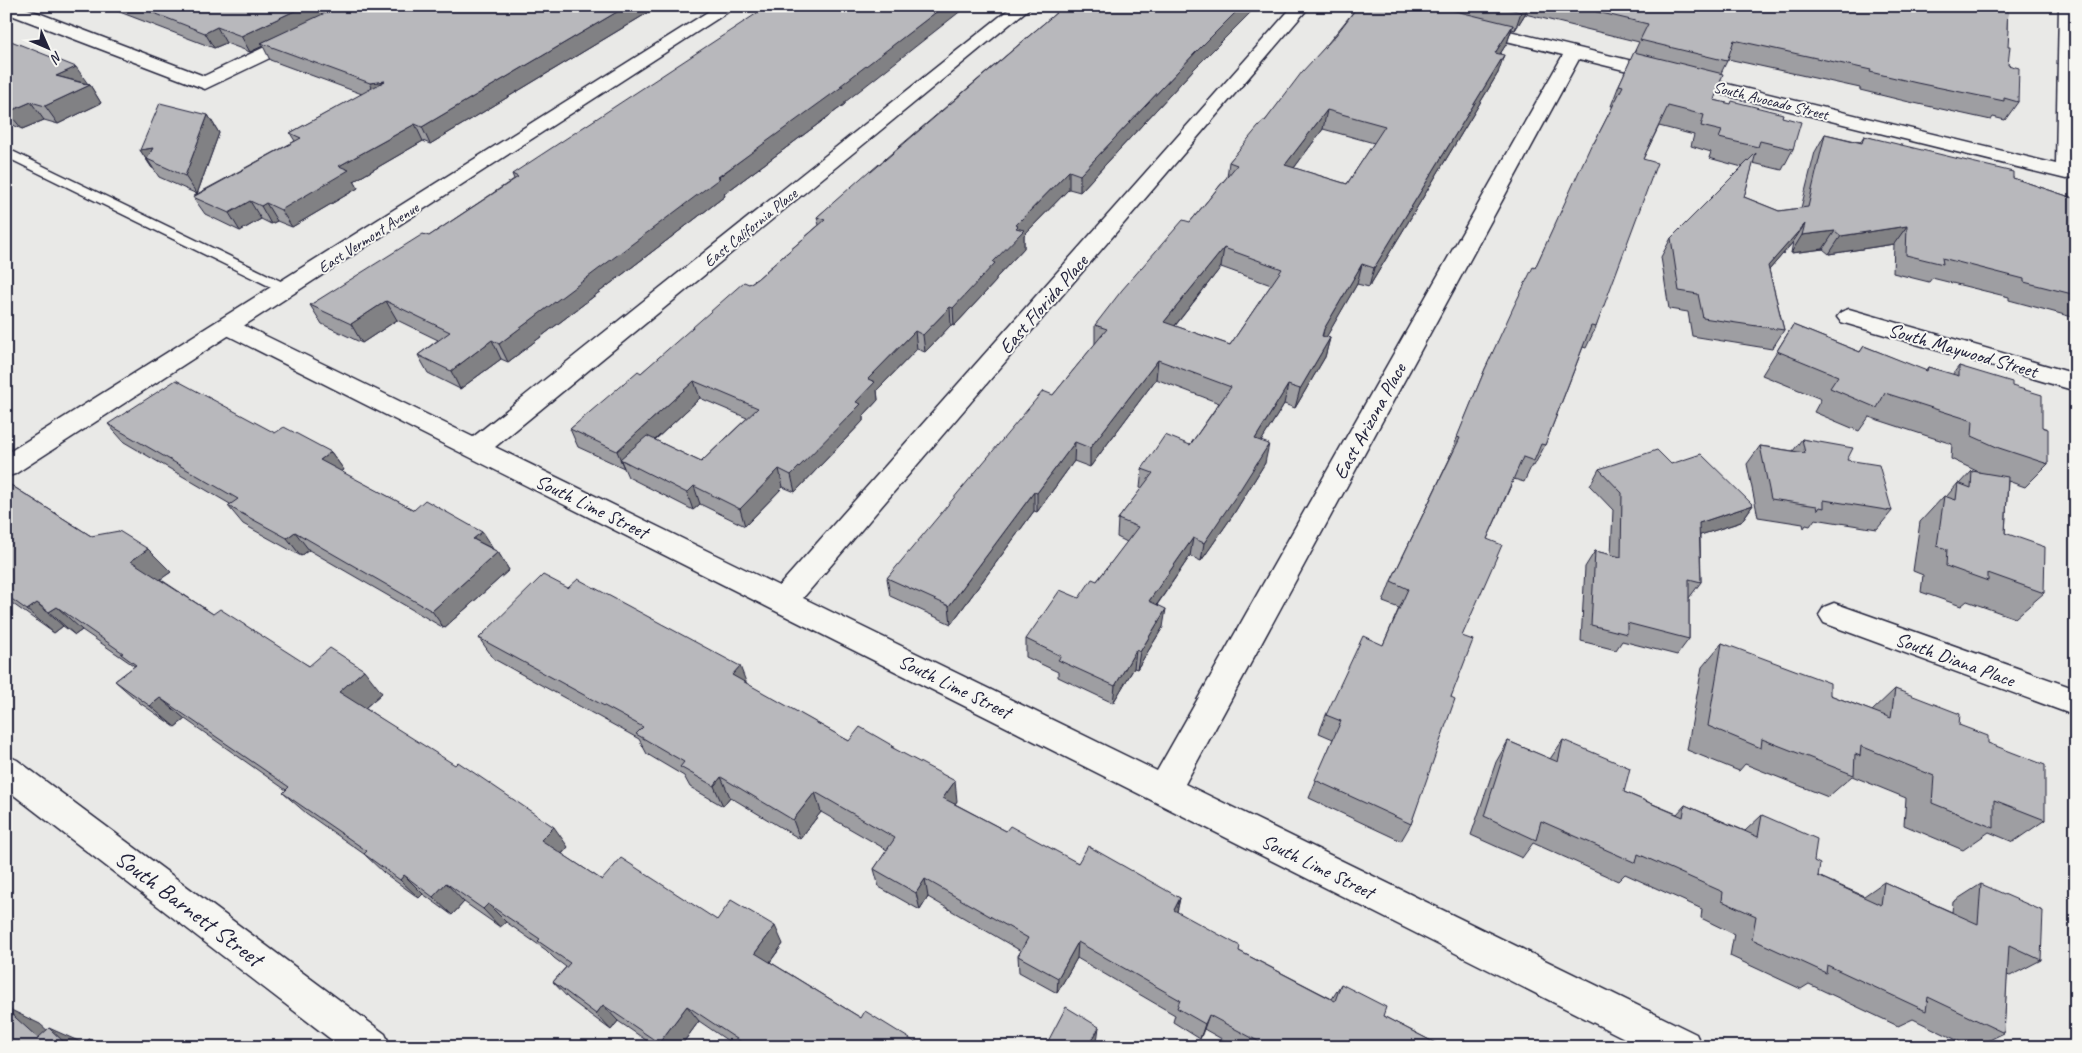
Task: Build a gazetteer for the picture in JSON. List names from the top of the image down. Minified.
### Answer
{"streets":{"street":["South Avocado Street","East California Place","East Vermont Avenue","East Florida Place","South Maywood Street","East Arizona Place","South Lime Street","South Diana Place","South Barnett Street"]},"crossings":[["South Avocado Street","East Arizona Place"],["East California Place","South Lime Street"],["East Vermont Avenue","South Lime Street"],["East Florida Place","South Lime Street"],["East Arizona Place","South Lime Street"]],"north":"bottom right"}
